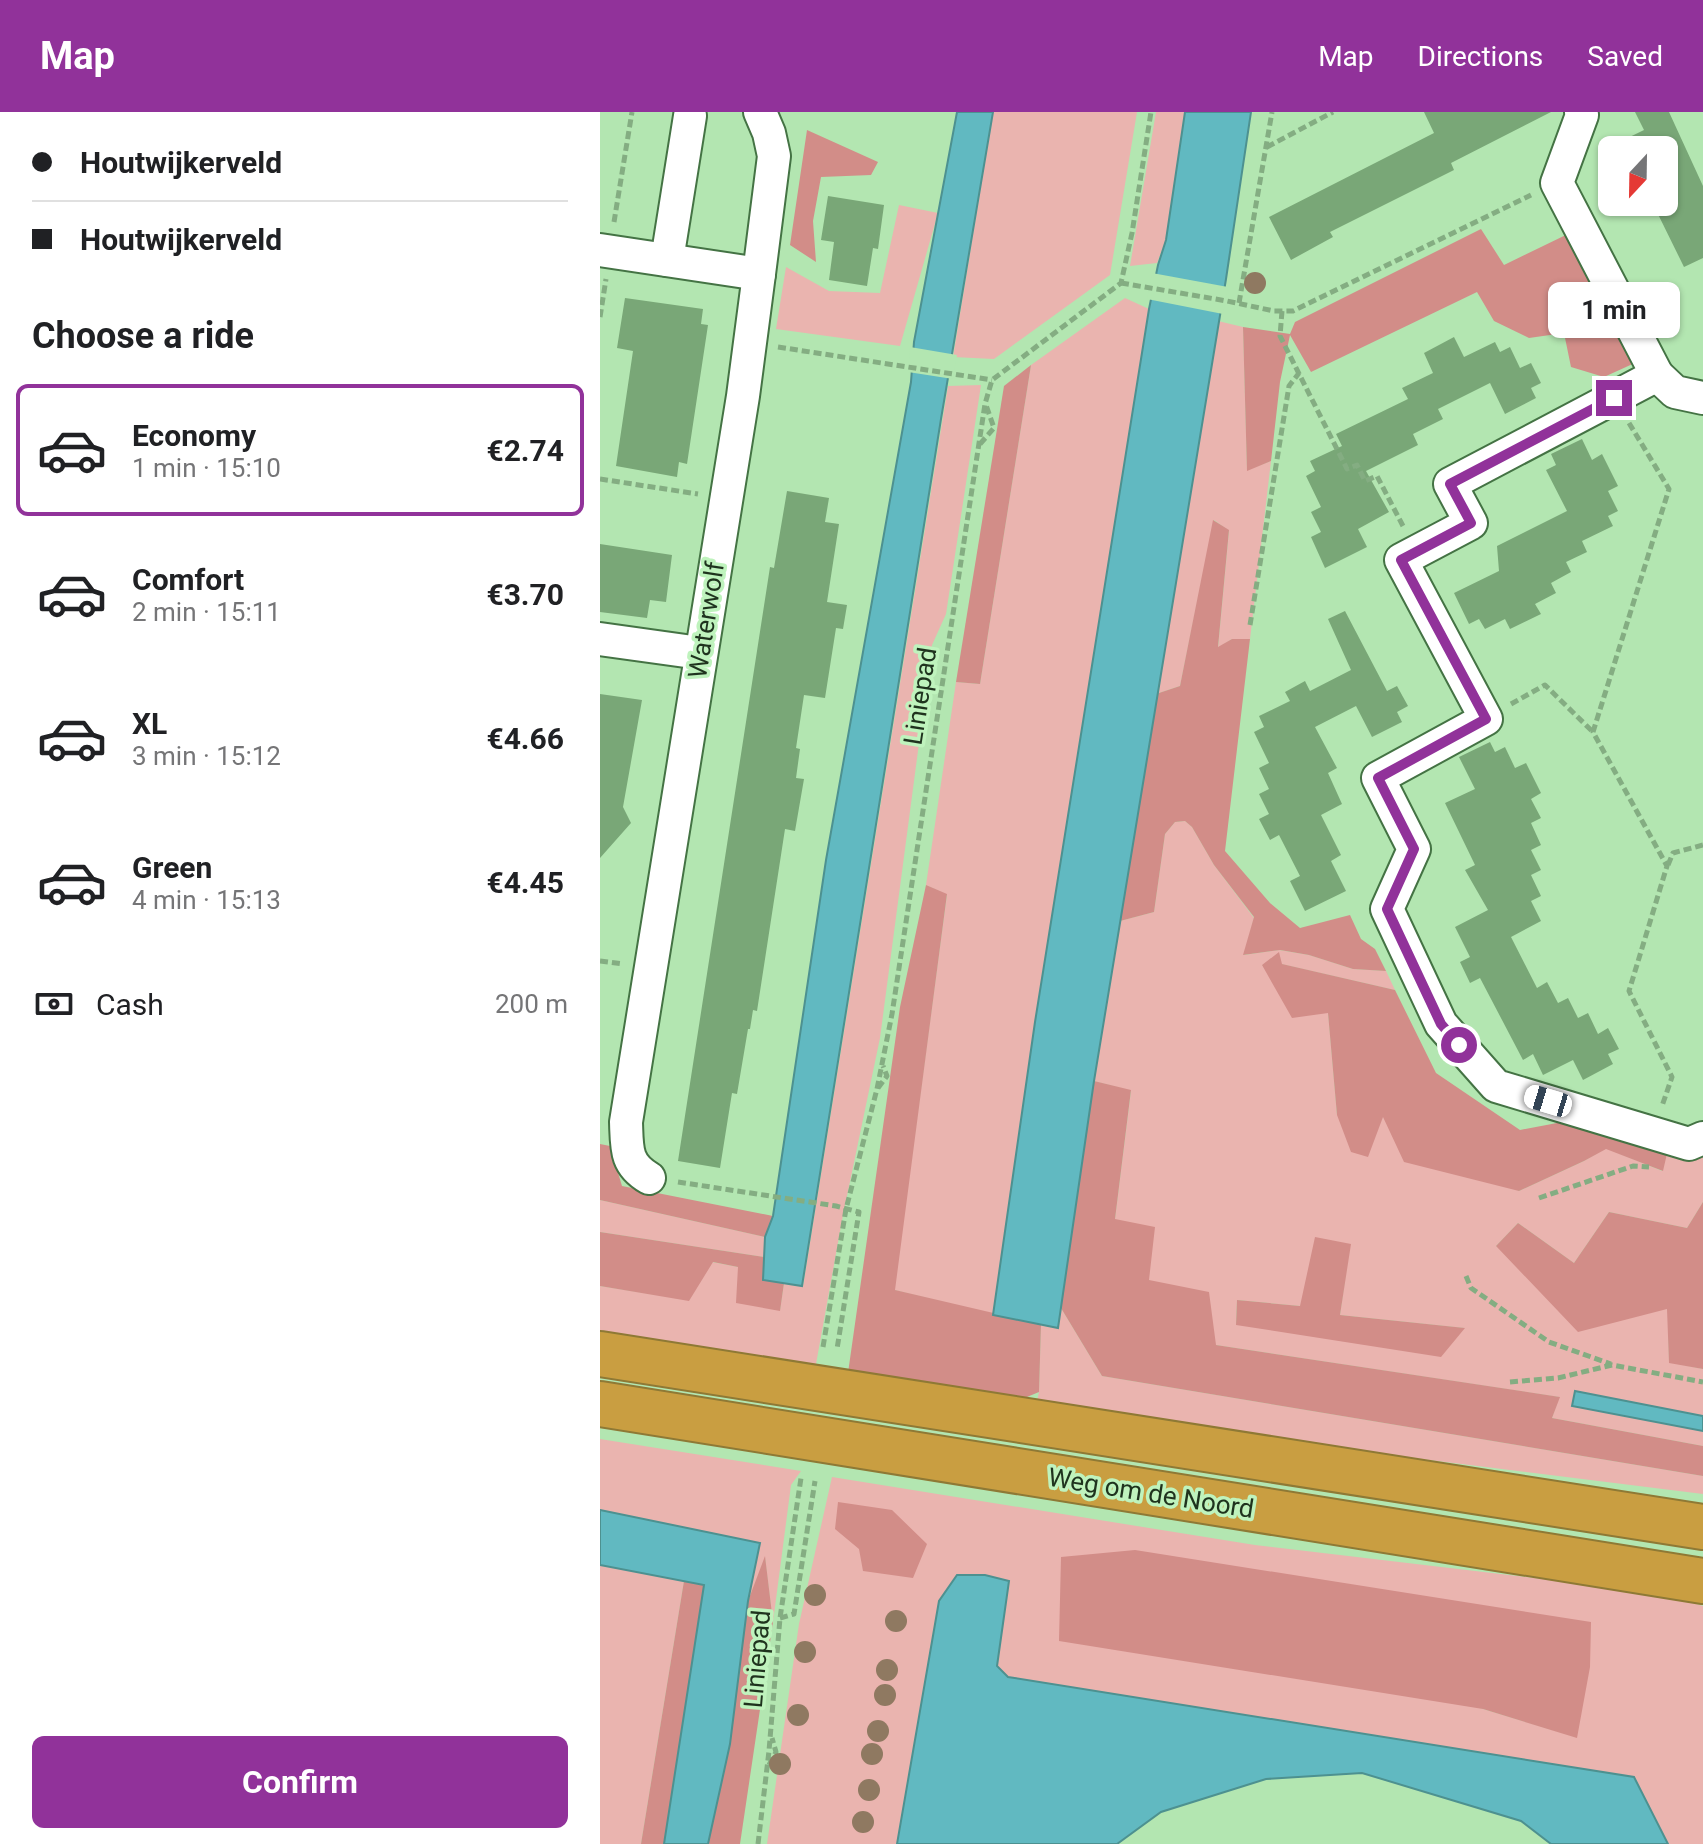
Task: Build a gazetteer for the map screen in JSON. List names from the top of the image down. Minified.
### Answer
{"streets":{"highway":["Weg om de Noord"],"street":["Waterwolf"],"path":["Liniepad"]},"north":"bottom","page":{"header":"Map","nav":["Map","Directions","Saved"],"banner":["Houtwijkerveld","Houtwijkerveld"],"bubble":"1 min","heading":"Choose a ride","list":[{"name":"Economy","note":"1 min · 15:10","value":"€2.74"},{"name":"Comfort","note":"2 min · 15:11","value":"€3.70"},{"name":"XL","note":"3 min · 15:12","value":"€4.66"},{"name":"Green","note":"4 min · 15:13","value":"€4.45"}],"pay":["Cash","200 m"],"buttons":"Confirm"}}
